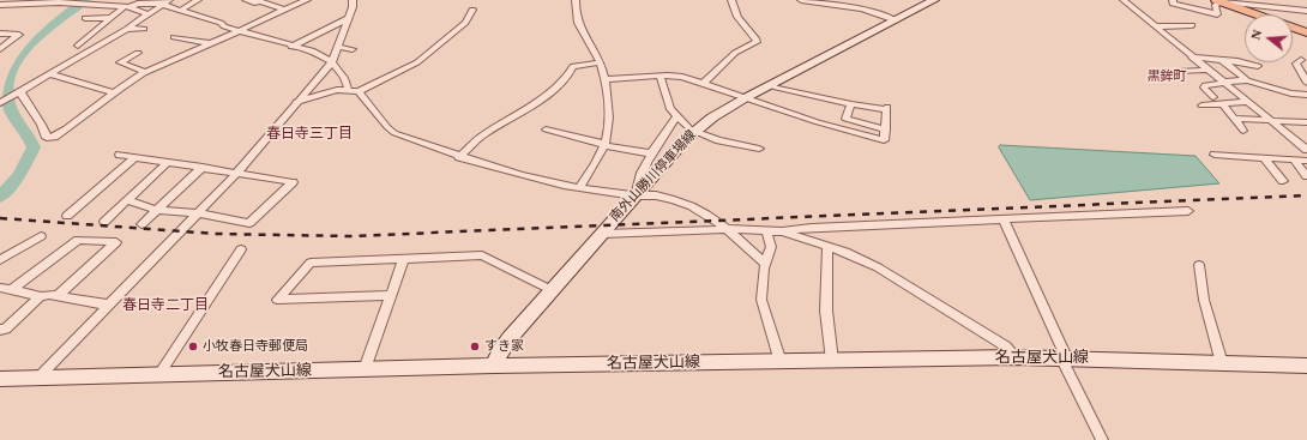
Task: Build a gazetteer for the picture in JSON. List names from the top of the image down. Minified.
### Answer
{"streets":{"main road":["南外山勝川停車場線","名古屋犬山線"]},"crossings":[["南外山勝川停車場線","名古屋犬山線"]],"districts":["黒鉾町","春日寺三丁目","春日寺二丁目"],"places":["小牧春日寺郵便局","すき家"],"north":"left"}
